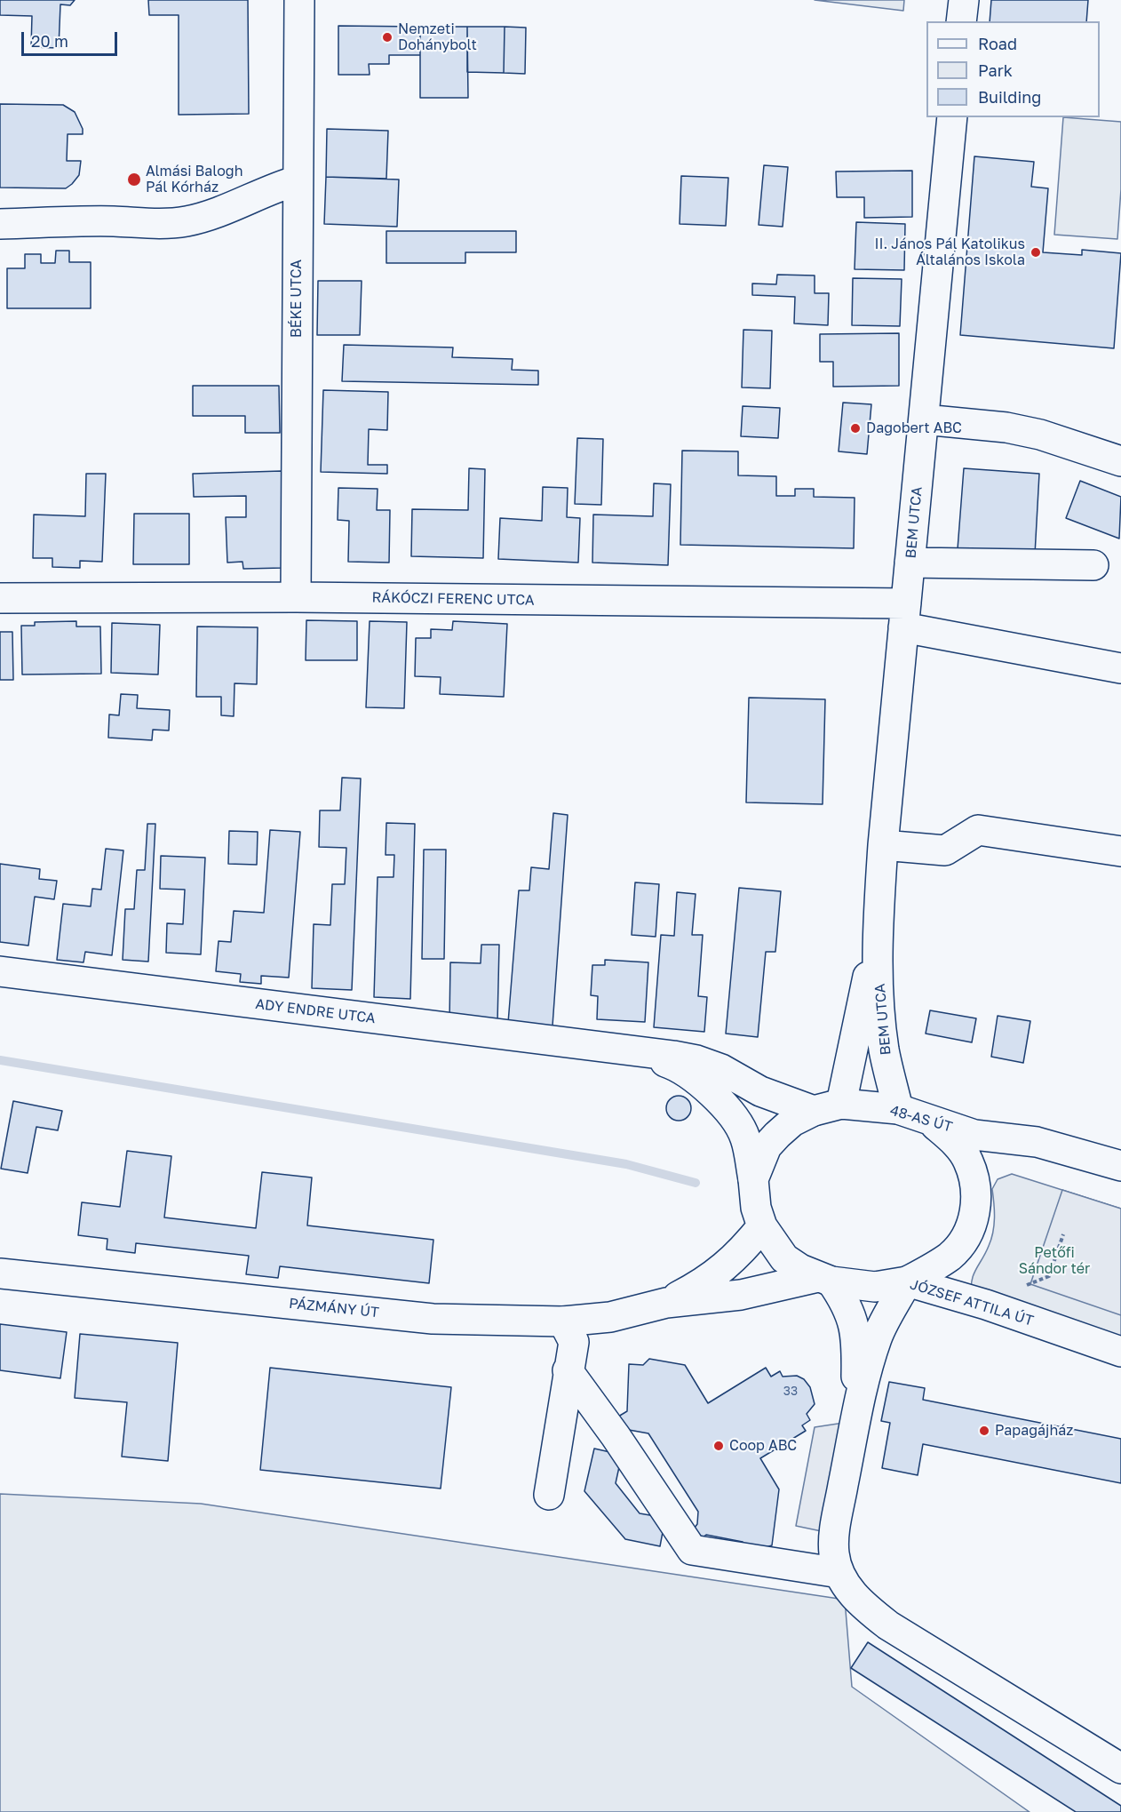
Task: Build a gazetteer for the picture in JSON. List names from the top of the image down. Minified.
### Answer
{"streets":{"street":["BÉKE UTCA","BEM UTCA","RÁKÓCZI FERENC UTCA","ADY ENDRE UTCA","48-AS ÚT","JÓZSEF ATTILA ÚT","PÁZMÁNY ÚT"]},"crossings":[["BÉKE UTCA","RÁKÓCZI FERENC UTCA"],["BEM UTCA","RÁKÓCZI FERENC UTCA"],["BEM UTCA","48-AS ÚT"],["ADY ENDRE UTCA","48-AS ÚT"],["ADY ENDRE UTCA","JÓZSEF ATTILA ÚT"],["48-AS ÚT","JÓZSEF ATTILA ÚT"],["JÓZSEF ATTILA ÚT","PÁZMÁNY ÚT"]],"parks":["Petőfi Sándor tér"],"places":["Nemzeti Dohánybolt","Almási Balogh Pál Kórház","II. János Pál Katolikus Általános Iskola","Dagobert ABC","Papagájház","Coop ABC"],"house_numbers":["33"],"legend":["Road","Park","Building"],"scale_bar":"20 m"}
